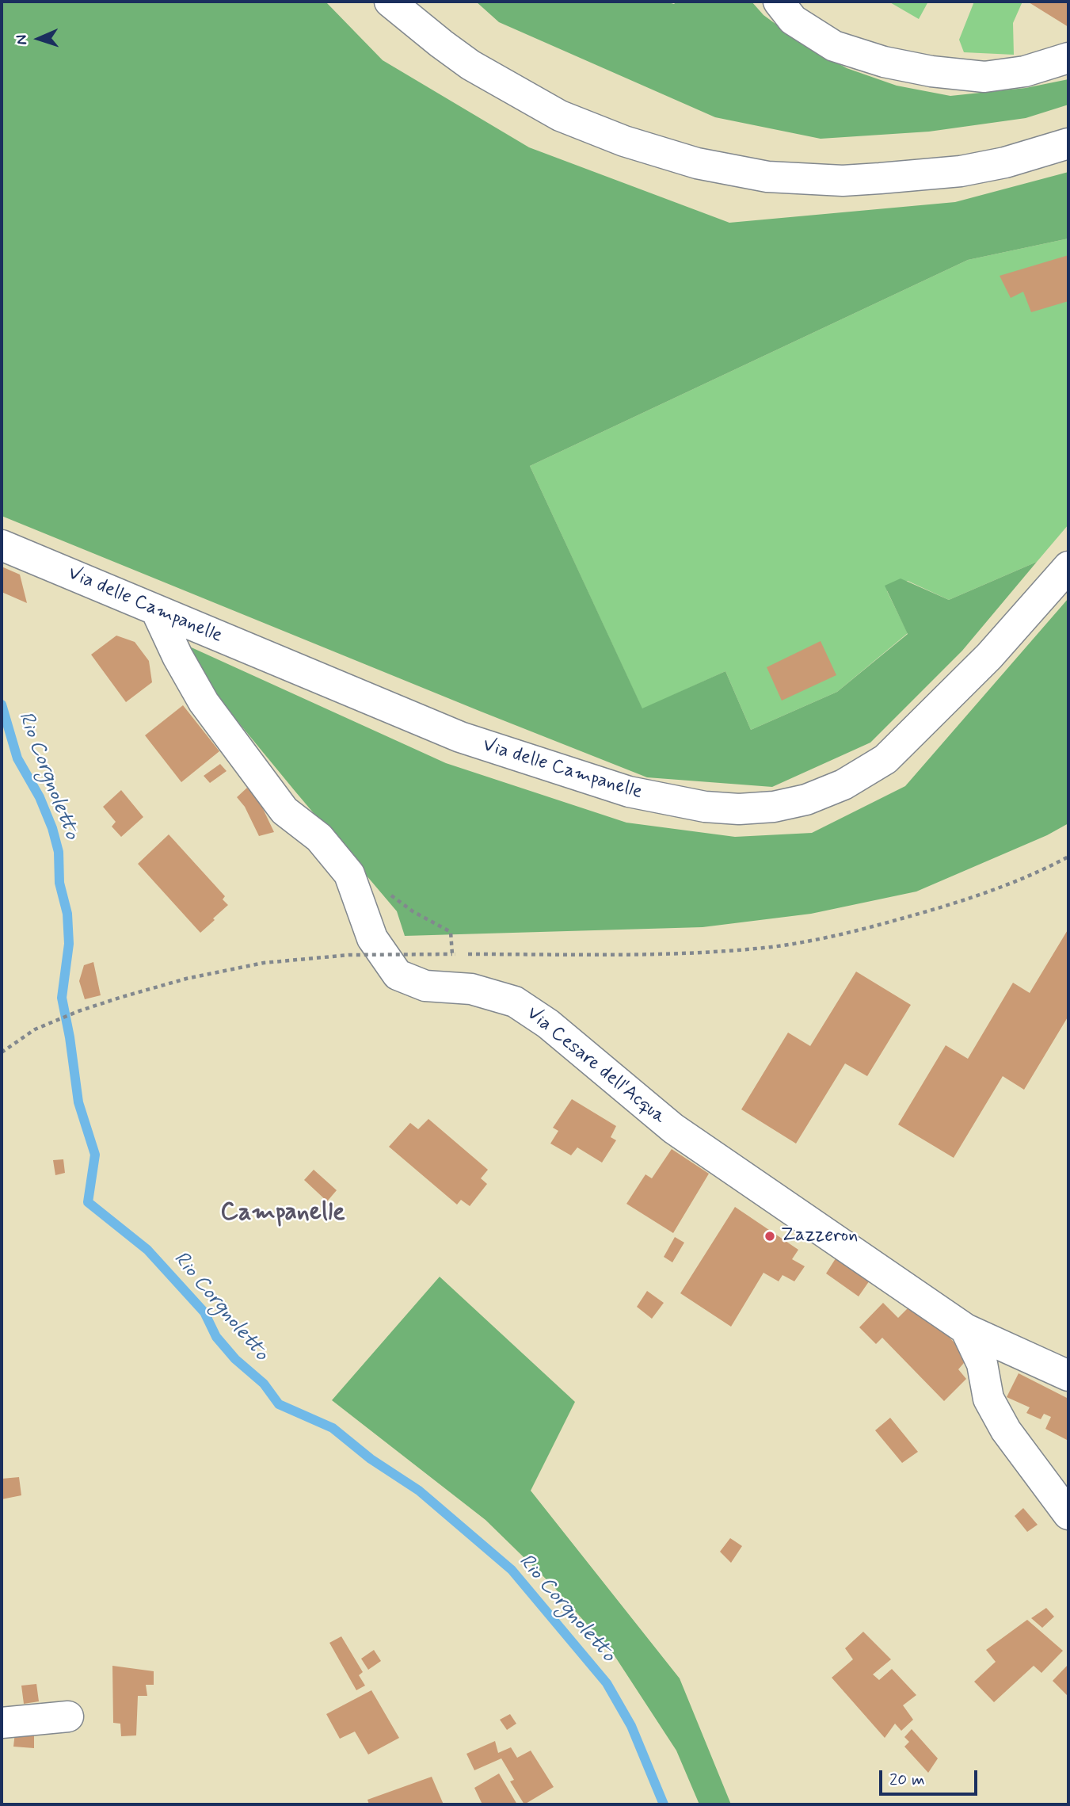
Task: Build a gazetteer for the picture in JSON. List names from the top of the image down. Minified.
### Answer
{"streets":{"street":["Via delle Campanelle","Via Cesare dell'Acqua"]},"crossings":[["Via delle Campanelle","Via Cesare dell'Acqua"]],"districts":["Campanelle"],"water":["Rio Corgnoletto"],"places":["Zazzeron"],"scale_bar":"20 m","north":"left"}
